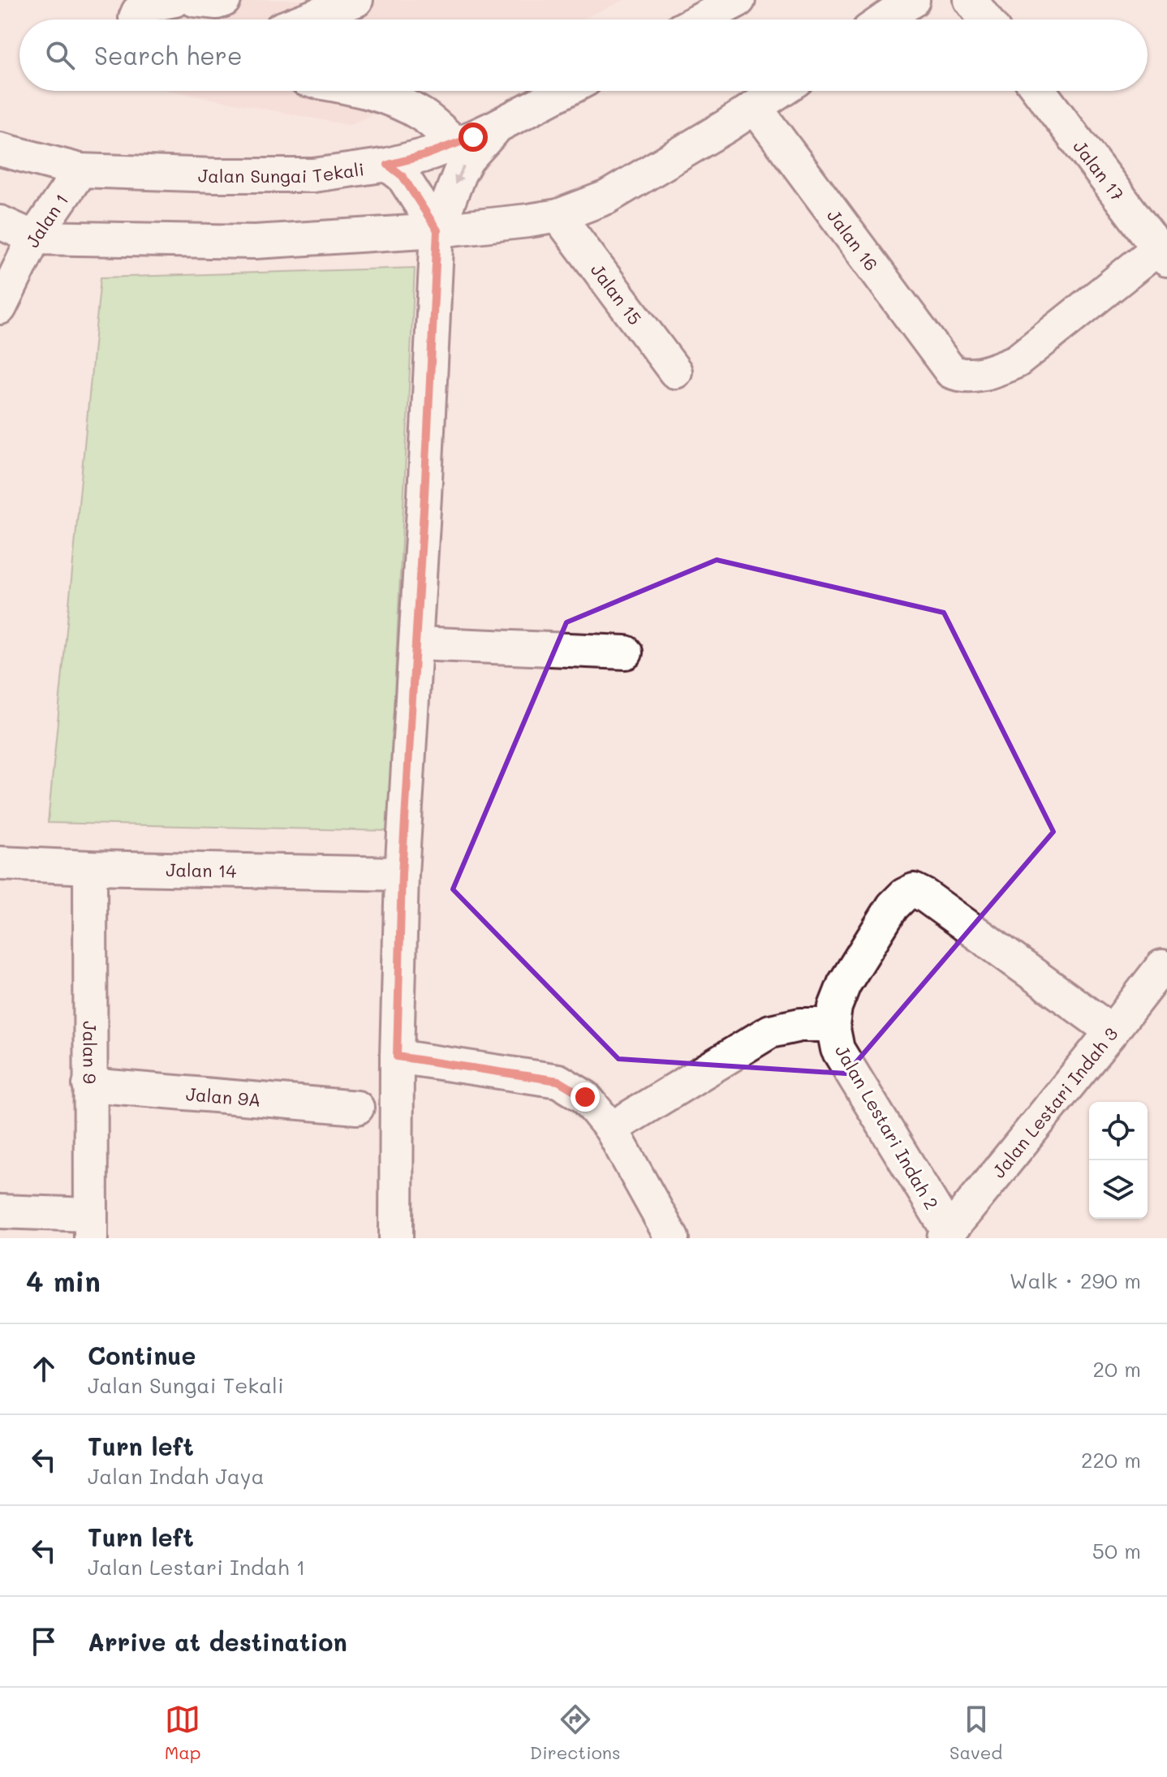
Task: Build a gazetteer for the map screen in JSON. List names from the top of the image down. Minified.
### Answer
{"streets":{"street":["Jalan 17","Jalan Sungai Tekali","Jalan 1","Jalan 16","Jalan 15","Jalan 14","Jalan 9","Jalan 9A","Jalan Lestari Indah 3","Jalan Lestari Indah 2"]},"crossings":[["Jalan 17","Jalan 16"],["Jalan Sungai Tekali","Jalan 1"],["Jalan 14","Jalan 9"],["Jalan 9","Jalan 9A"],["Jalan Lestari Indah 3","Jalan Lestari Indah 2"]],"page":{"search":"Search here","heading":["4 min","Walk · 290 m"],"list":[["Continue","Jalan Sungai Tekali","20 m"],["Turn left","Jalan Indah Jaya","220 m"],["Turn left","Jalan Lestari Indah 1","50 m"],"Arrive at destination"],"nav":["Map","Directions","Saved"]}}
